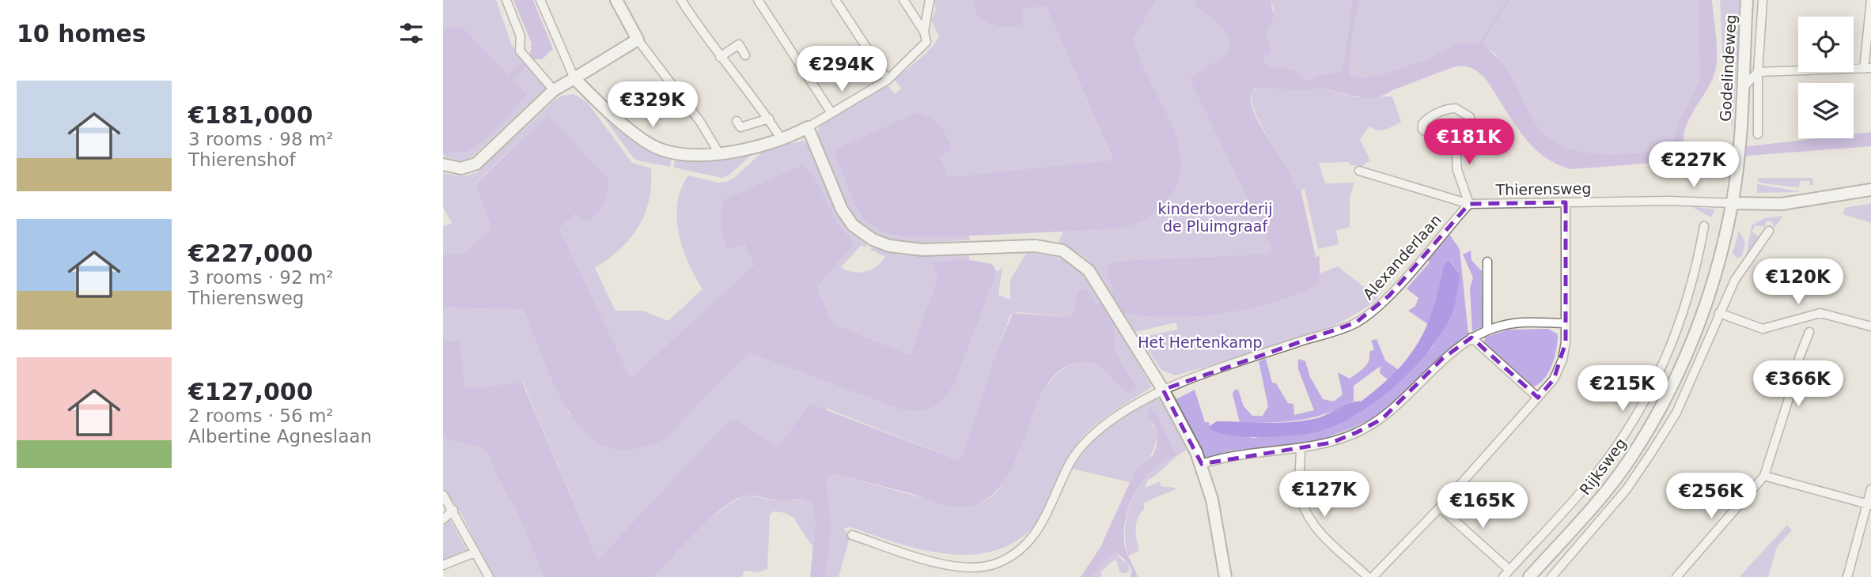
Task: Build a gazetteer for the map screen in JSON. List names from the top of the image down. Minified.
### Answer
{"streets":{"street":["Godelindeweg","Thierensweg","Alexanderlaan","Rijksweg"]},"crossings":[["Godelindeweg","Thierensweg"],["Godelindeweg","Rijksweg"],["Thierensweg","Alexanderlaan"],["Thierensweg","Rijksweg"]],"parks":["kinderboerderij de Pluimgraaf","Het Hertenkamp"],"page":{"heading":"10 homes","price":["€294K","€329K","€181K","€227K","€120K","€366K","€215K","€127K","€256K","€165K"],"list":[{"name":"€181,000","note":"3 rooms · 98 m² · Thierenshof"},{"name":"€227,000","note":"3 rooms · 92 m² · Thierensweg"},{"name":"€127,000","note":"2 rooms · 56 m² · Albertine Agneslaan"}]}}
